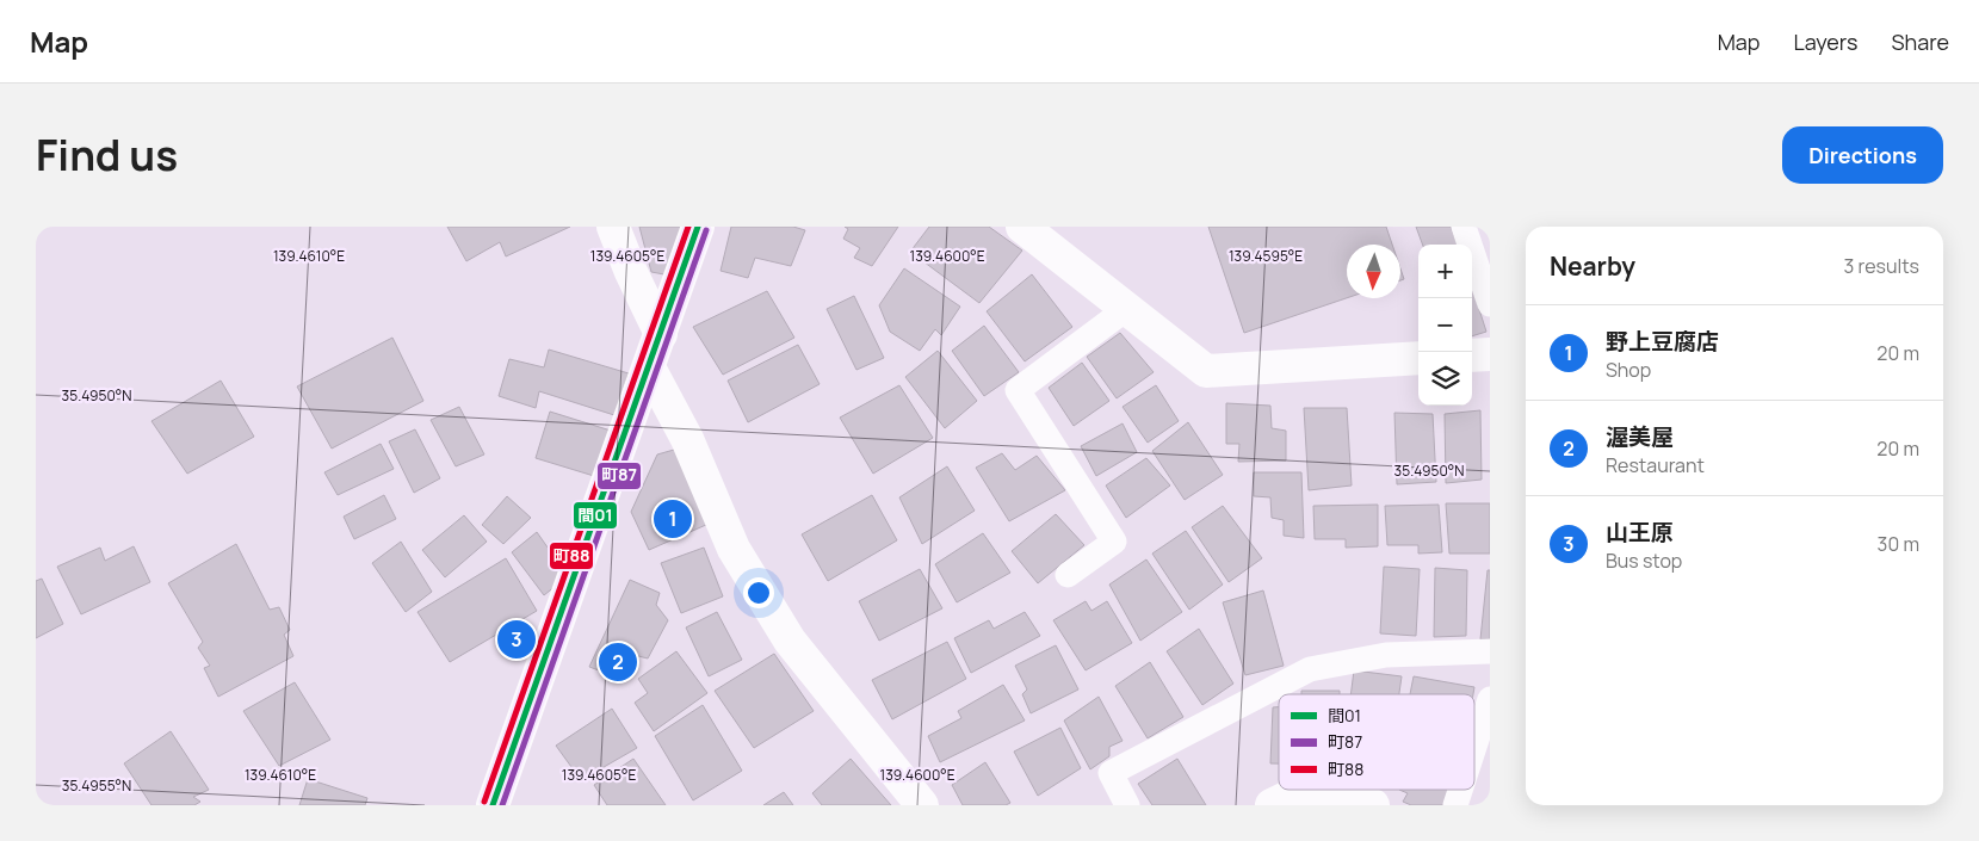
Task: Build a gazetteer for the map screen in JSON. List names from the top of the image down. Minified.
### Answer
{"lines":["transit line 間01","transit line 町88","transit line 町87"],"legend":["間01","町87","町88"],"north":"bottom","page":{"header":"Map","nav":["Map","Layers","Share"],"title":"Find us","buttons":"Directions","heading":["Nearby","3 results"],"map_buttons":["+","−"],"list":[{"mark":"1","name":"野上豆腐店","note":"Shop","value":"20 m"},{"mark":"2","name":"渥美屋","note":"Restaurant","value":"20 m"},{"mark":"3","name":"山王原","note":"Bus stop","value":"30 m"}],"pins":["1","3","2"]},"coordinates":["139.4610°E","139.4605°E","139.4600°E","139.4595°E","35.4950°N","35.4955°N"]}
